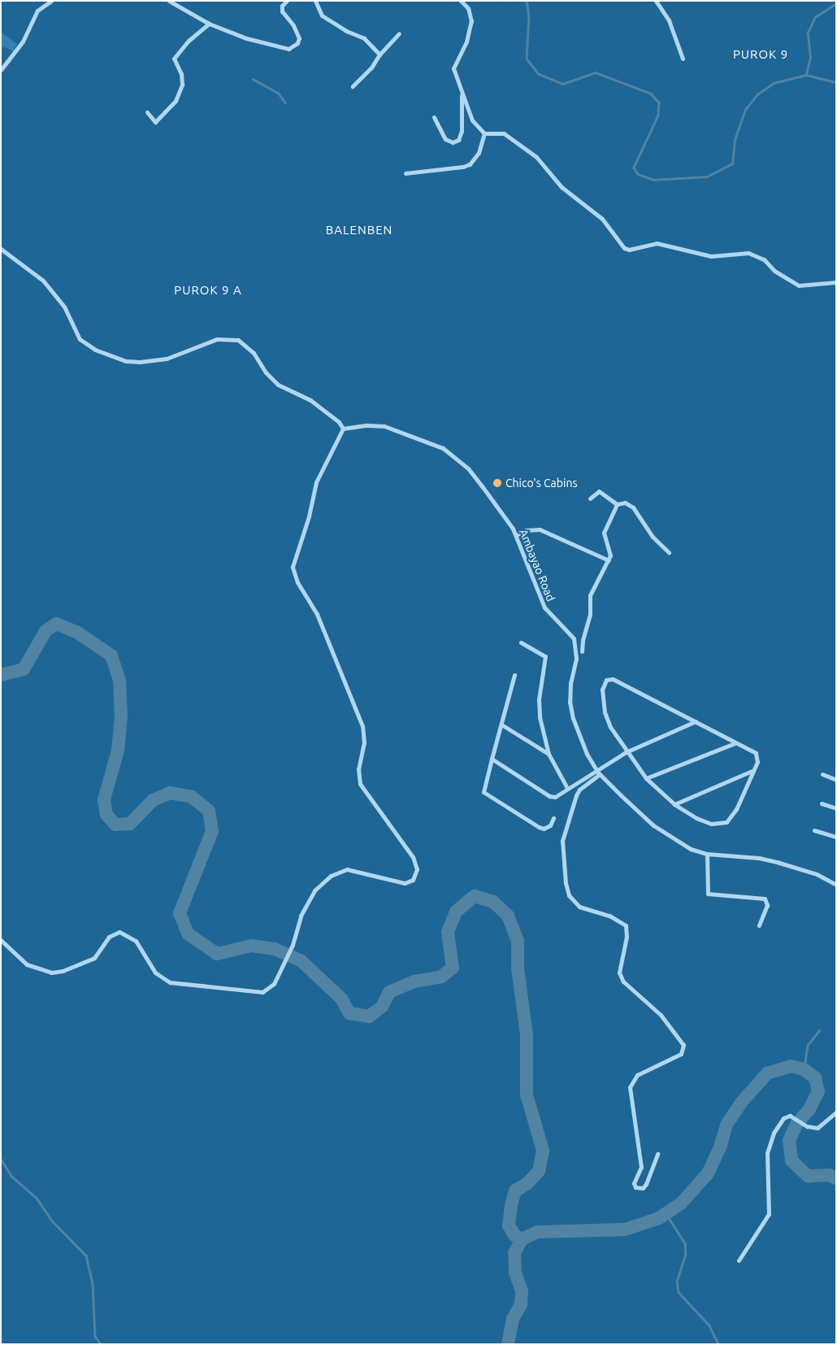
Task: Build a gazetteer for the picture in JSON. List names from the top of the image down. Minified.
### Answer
{"streets":{"street":["Ambayao Road"]},"districts":["PUROK 9","BALENBEN","PUROK 9 A"],"places":["Chico's Cabins"]}
